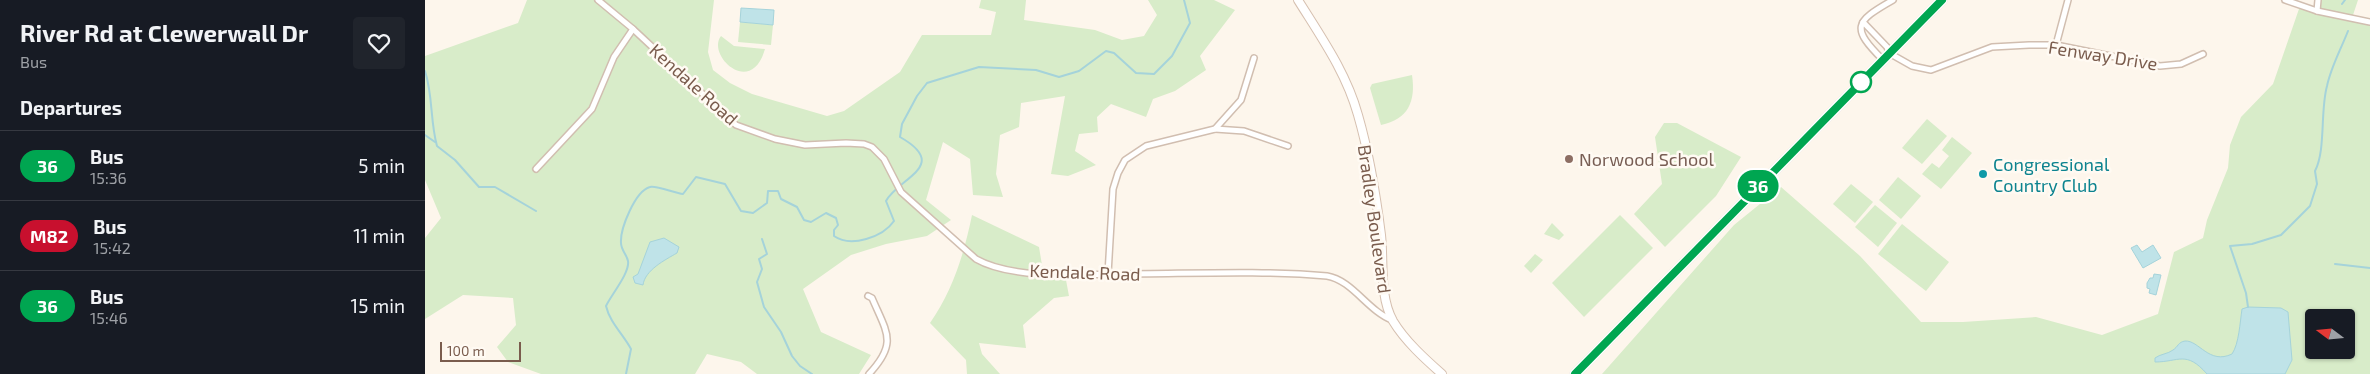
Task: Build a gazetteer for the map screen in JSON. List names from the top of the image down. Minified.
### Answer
{"streets":{"main road":["Bradley Boulevard"],"street":["Fenway Drive","Kendale Road"]},"crossings":[["Kendale Road","Bradley Boulevard"]],"places":["Norwood School","Congressional Country Club"],"lines":["bus line 36"],"scale_bar":"100 m","north":"left","page":{"heading":[["River Rd at Clewerwall Dr","Bus"],"Departures"],"on_map":"36","list":[{"mark":"36","name":"Bus","note":"15:36","value":"5 min"},{"mark":"M82","name":"Bus","note":"15:42","value":"11 min"},{"mark":"36","name":"Bus","note":"15:46","value":"15 min"}],"scale":"100 m"}}
